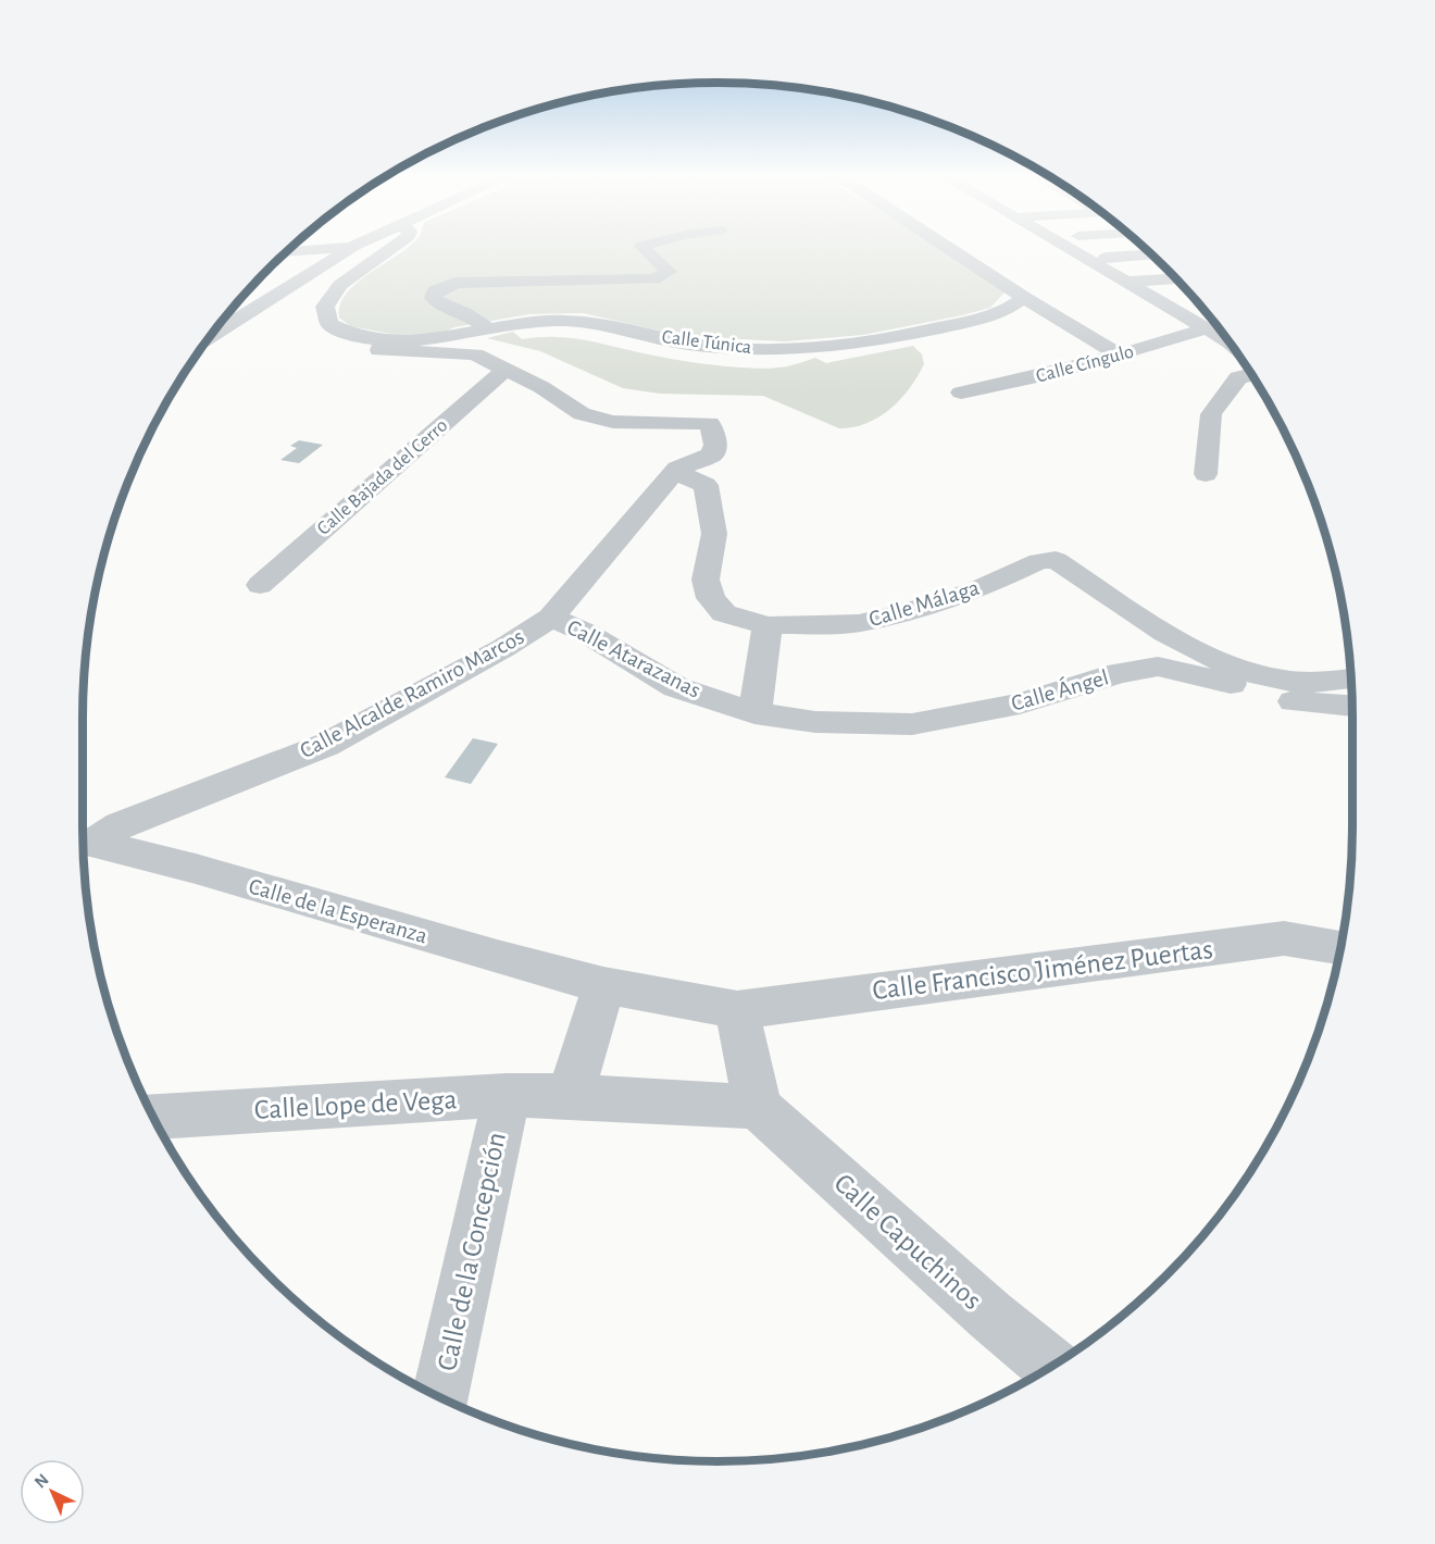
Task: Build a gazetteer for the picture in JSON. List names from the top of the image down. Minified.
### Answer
{"streets":{"street":["Calle Túnica","Calle Cíngulo","Calle Bajada del Cerro","Calle Málaga","Calle Atarazanas","Calle Ángel","Calle Alcalde Ramiro Marcos","Calle de la Esperanza","Calle Francisco Jiménez Puertas","Calle Lope de Vega","Calle Capuchinos","Calle de la Concepción"]},"crossings":[["Calle Málaga","Calle Alcalde Ramiro Marcos"],["Calle Atarazanas","Calle Ángel"],["Calle Atarazanas","Calle Alcalde Ramiro Marcos"],["Calle Alcalde Ramiro Marcos","Calle de la Esperanza"],["Calle de la Esperanza","Calle Francisco Jiménez Puertas"],["Calle Lope de Vega","Calle Capuchinos"],["Calle Lope de Vega","Calle de la Concepción"]],"north":"top left"}
